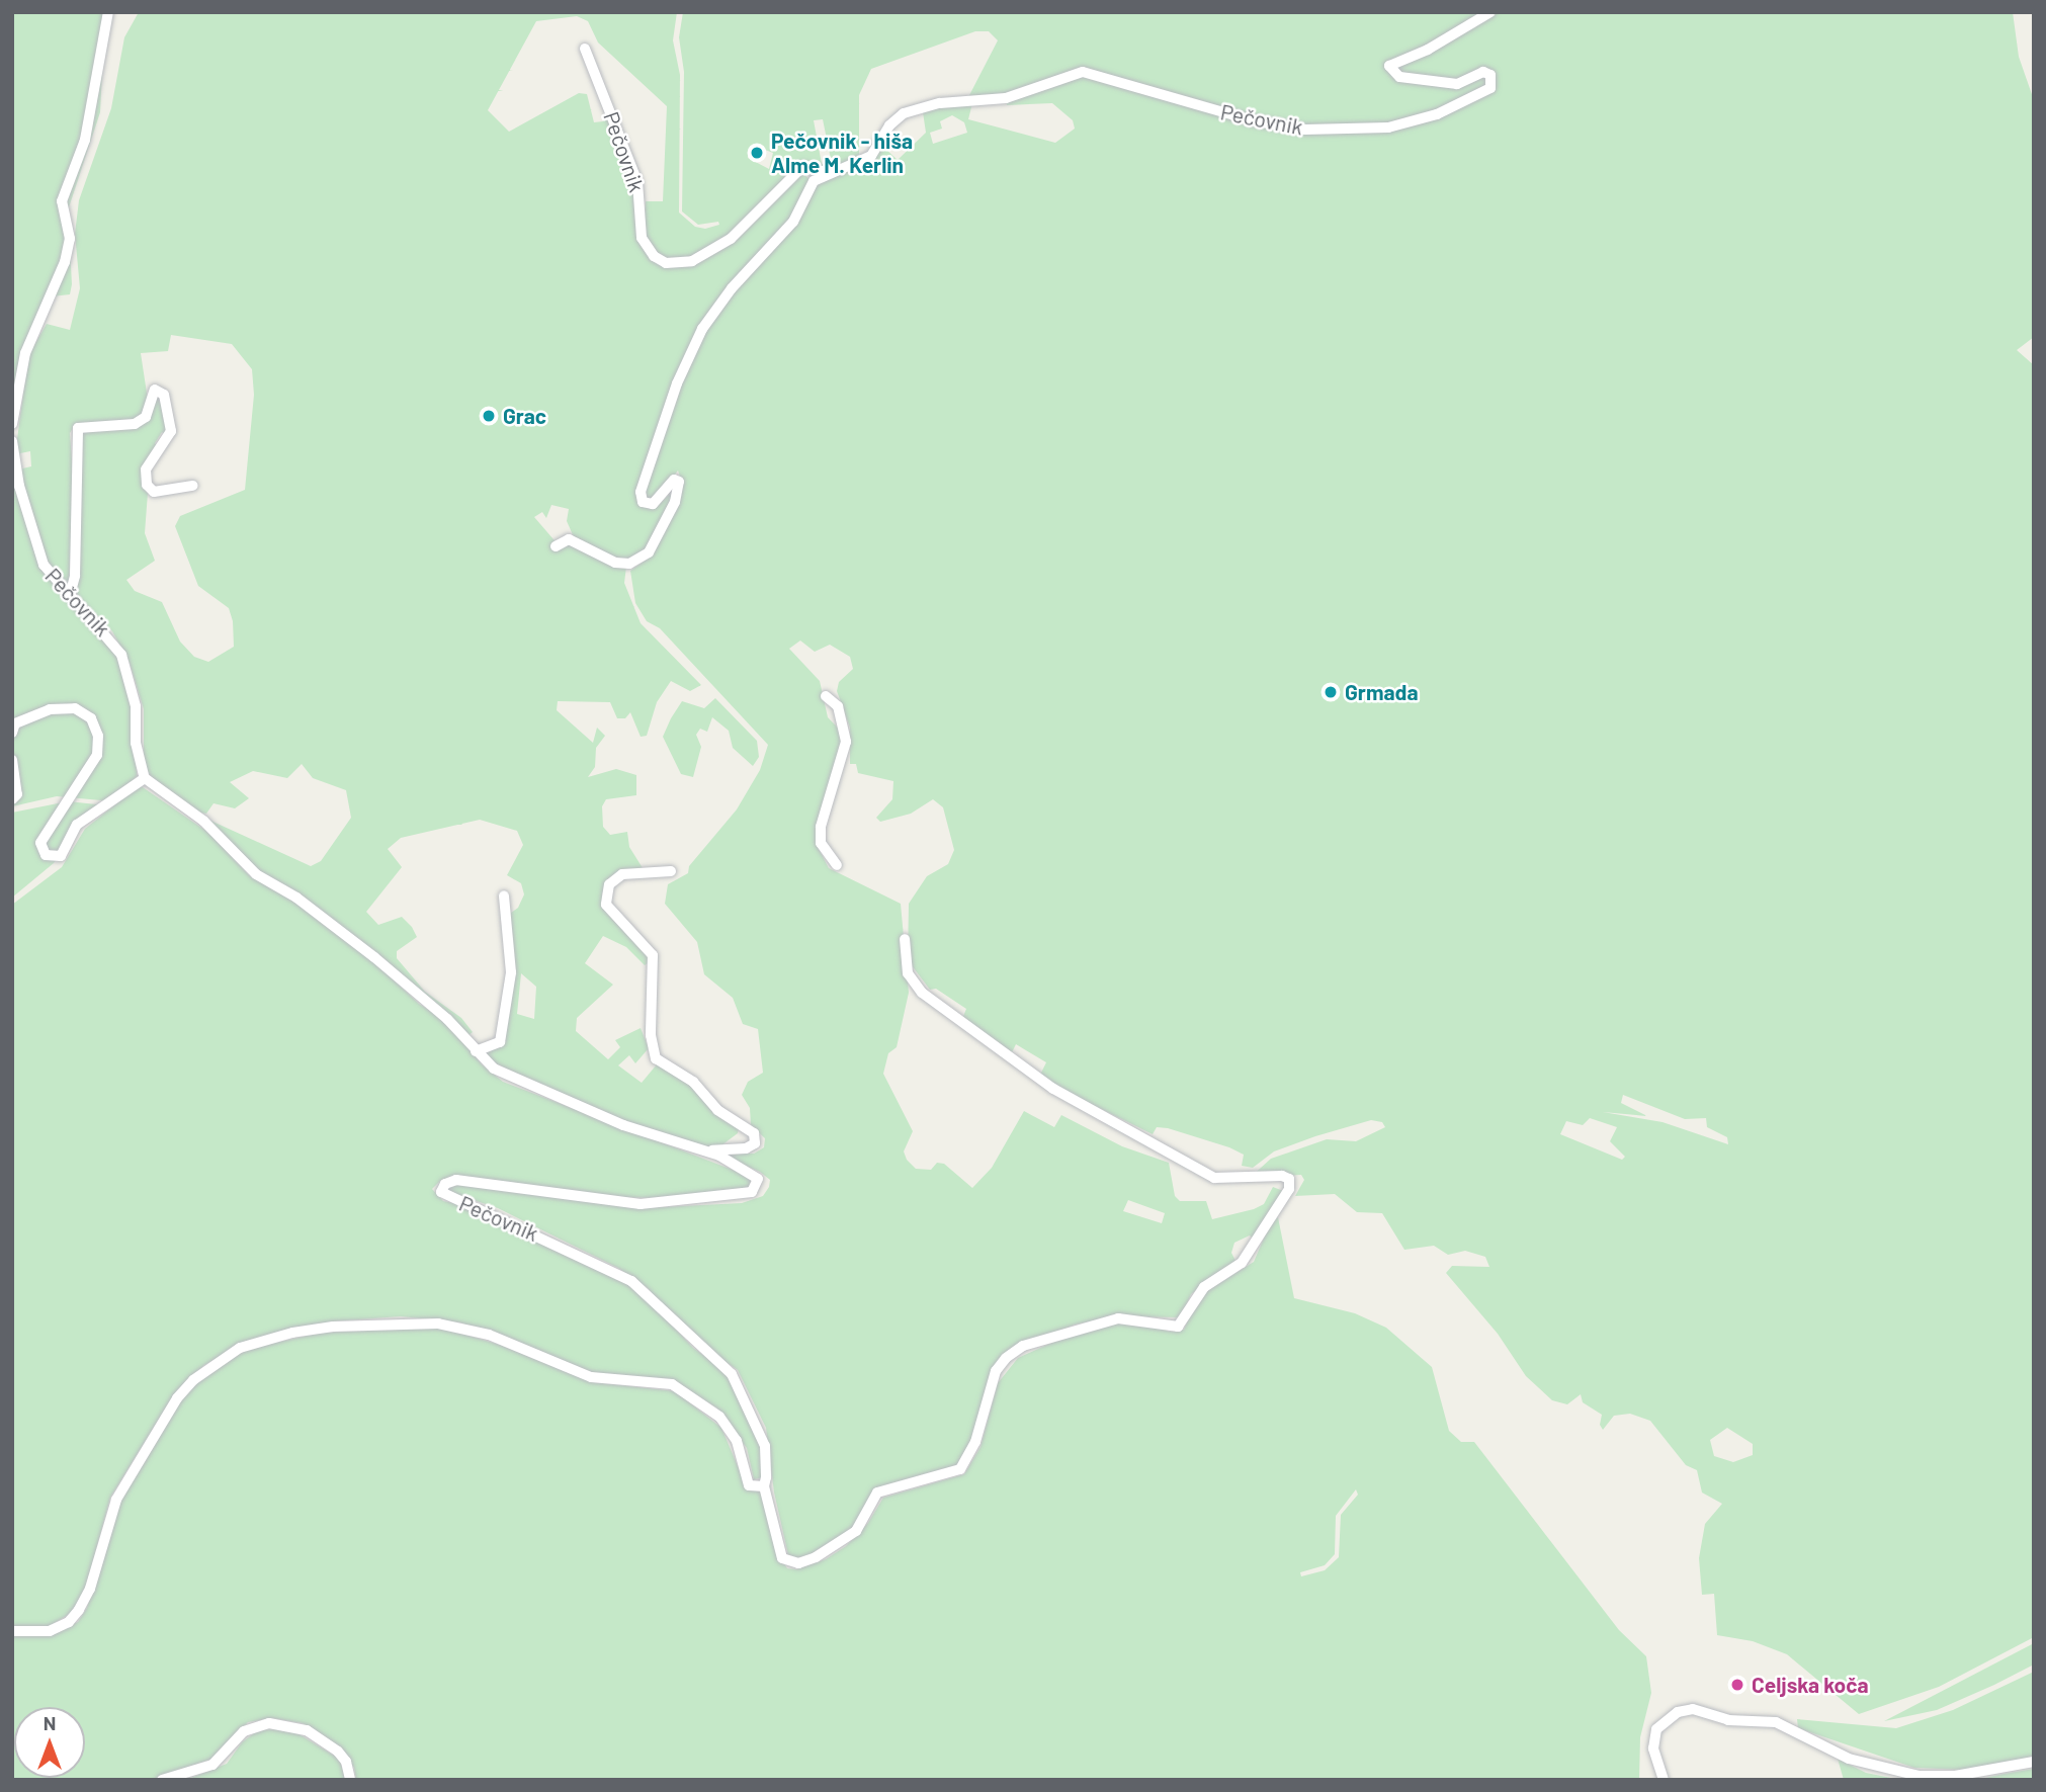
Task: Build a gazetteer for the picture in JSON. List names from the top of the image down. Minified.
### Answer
{"streets":{"street":["Pečovnik"]},"places":["Pečovnik - hiša Alme M. Kerlin","Grac","Grmada","Celjska koča"],"north":"top"}
